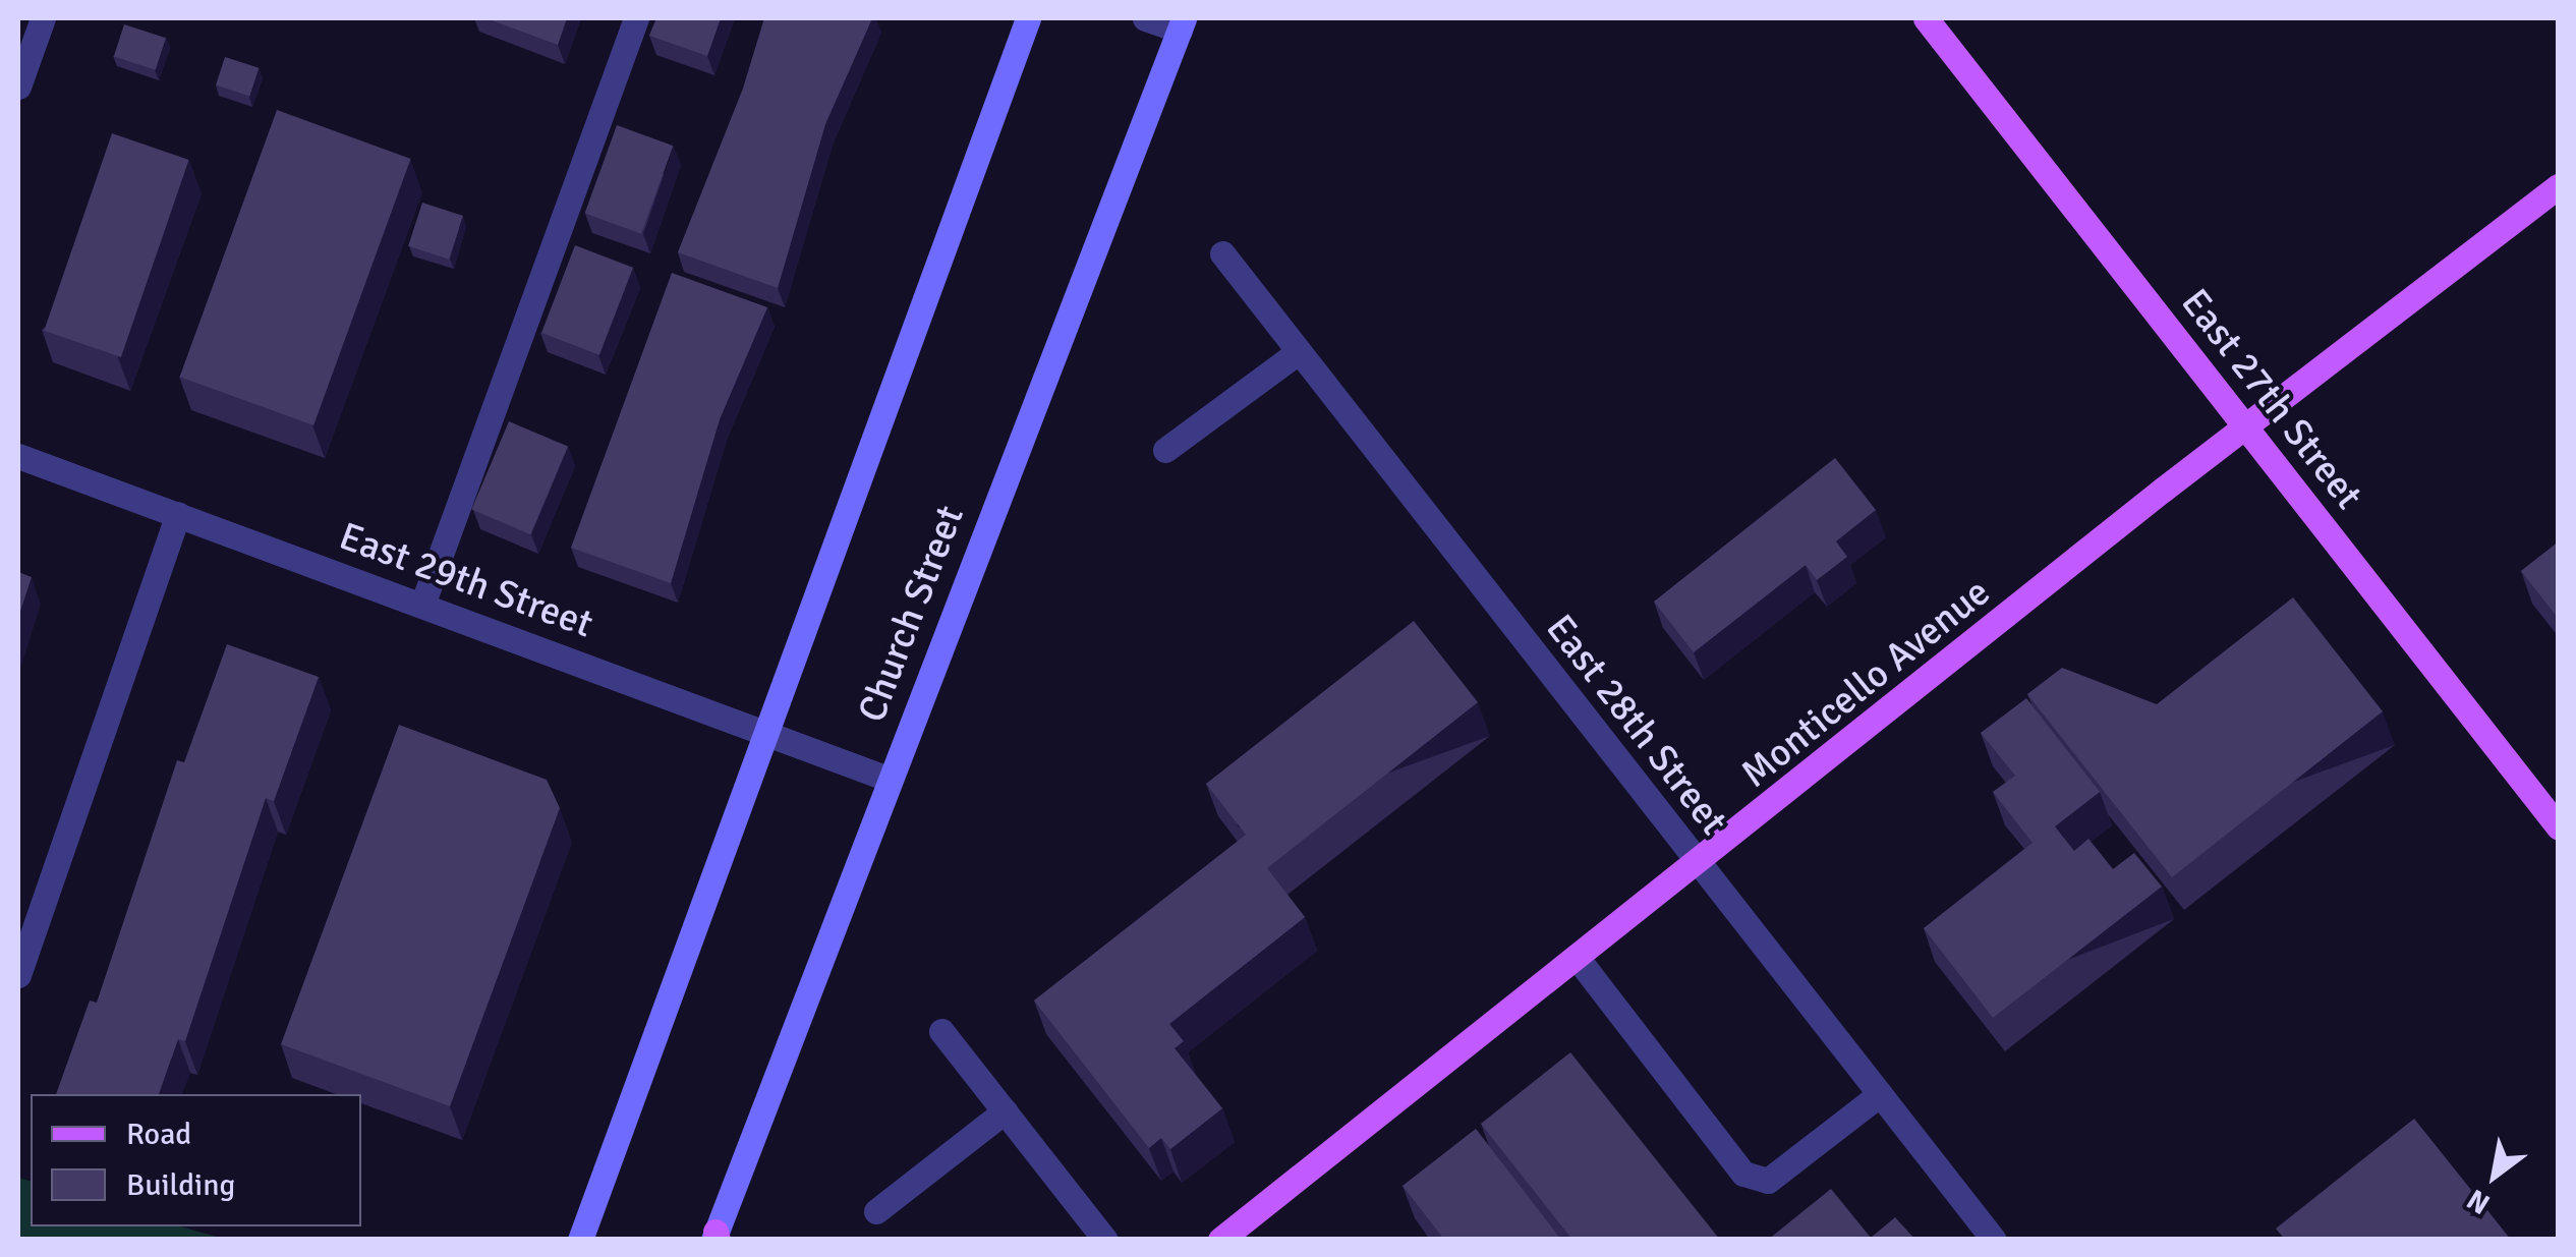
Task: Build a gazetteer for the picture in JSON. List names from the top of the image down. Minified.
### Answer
{"streets":{"main road":["East 27th Street","Church Street","Monticello Avenue"],"street":["East 29th Street","East 28th Street"]},"crossings":[["East 27th Street","Monticello Avenue"],["East 29th Street","Church Street"],["Monticello Avenue","East 28th Street"]],"legend":["Road","Building"],"north":"bottom left"}
